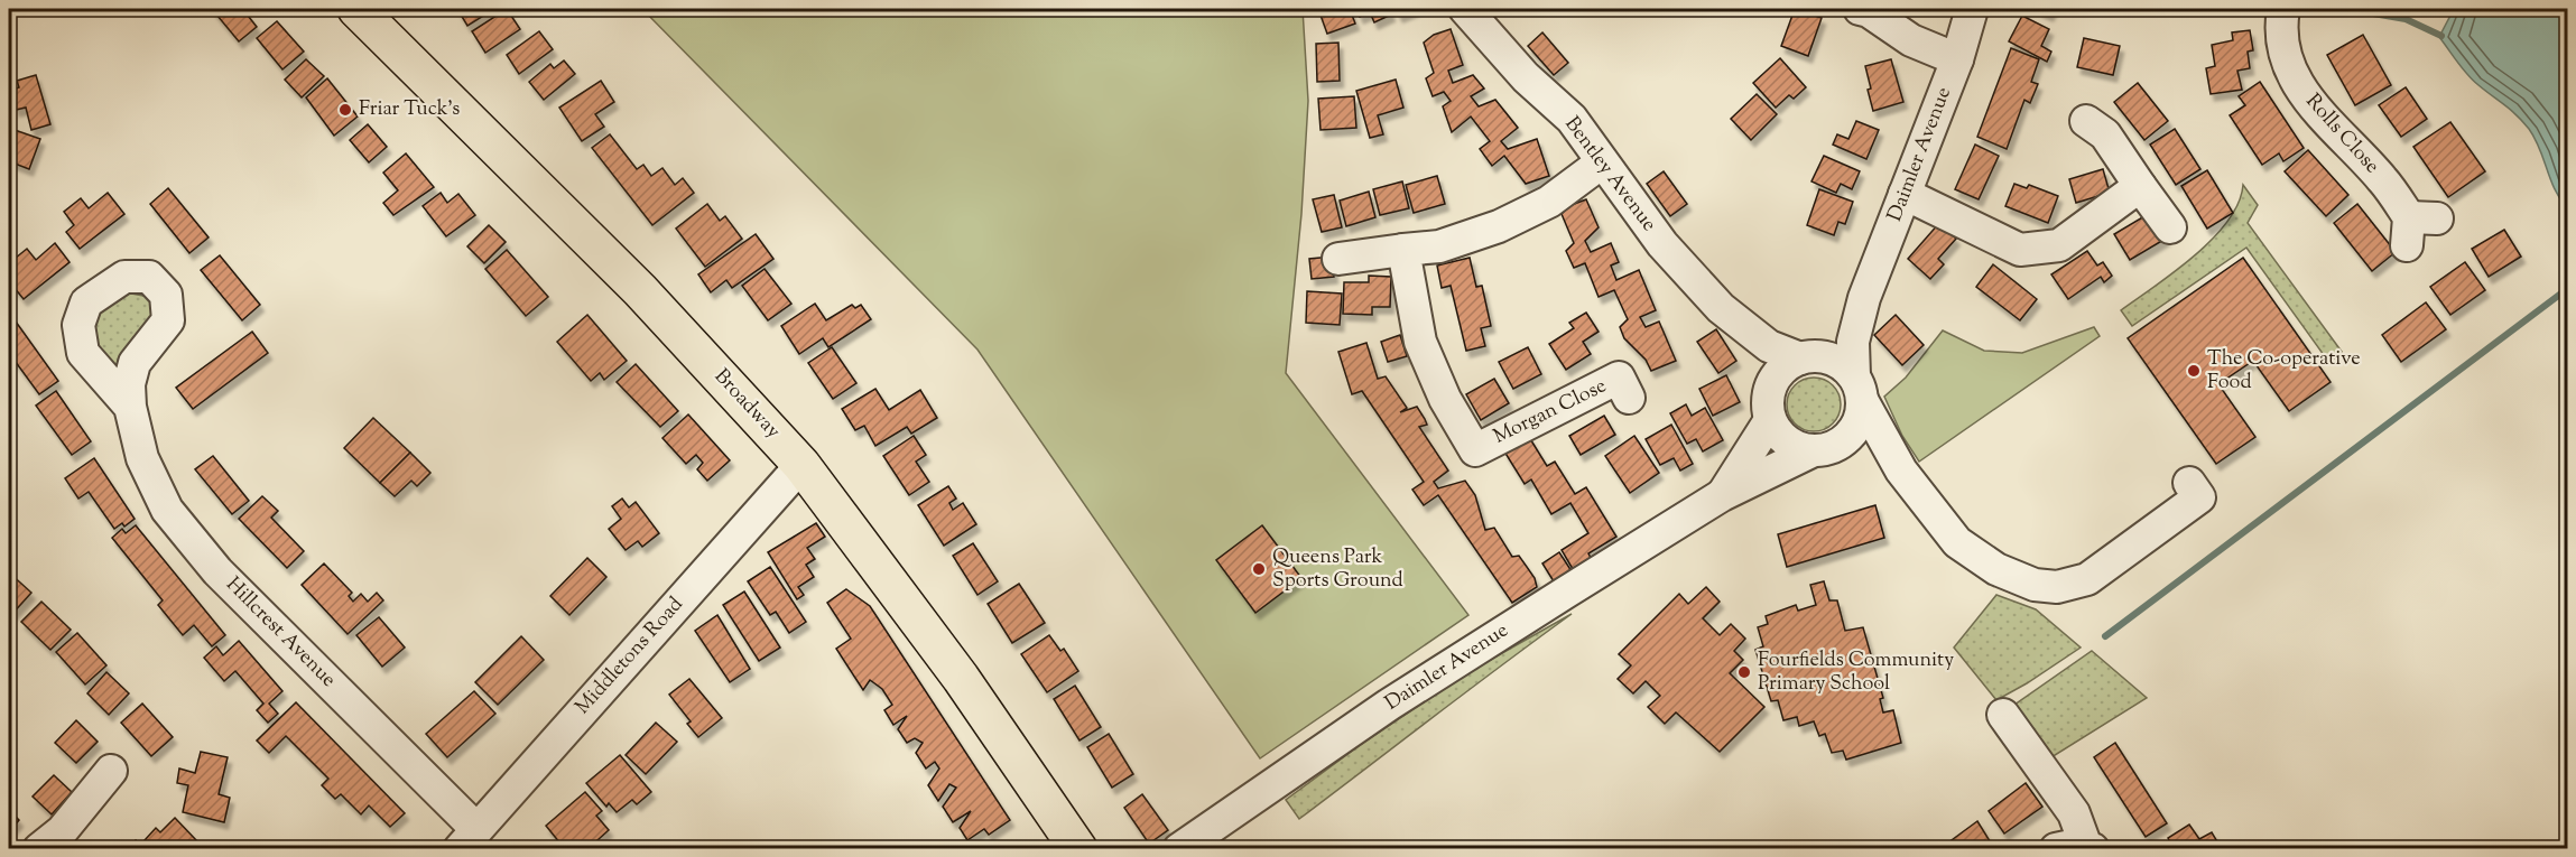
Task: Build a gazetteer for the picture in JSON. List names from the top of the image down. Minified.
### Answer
{"streets":{"main road":["Broadway"],"street":["Rolls Close","Daimler Avenue","Bentley Avenue","Morgan Close","Hillcrest Avenue","Middletons Road"]},"crossings":[["Daimler Avenue","Bentley Avenue"],["Broadway","Middletons Road"],["Hillcrest Avenue","Middletons Road"]],"places":["Friar Tuck's","The Co-operative Food","Queens Park Sports Ground","Fourfields Community Primary School"]}
